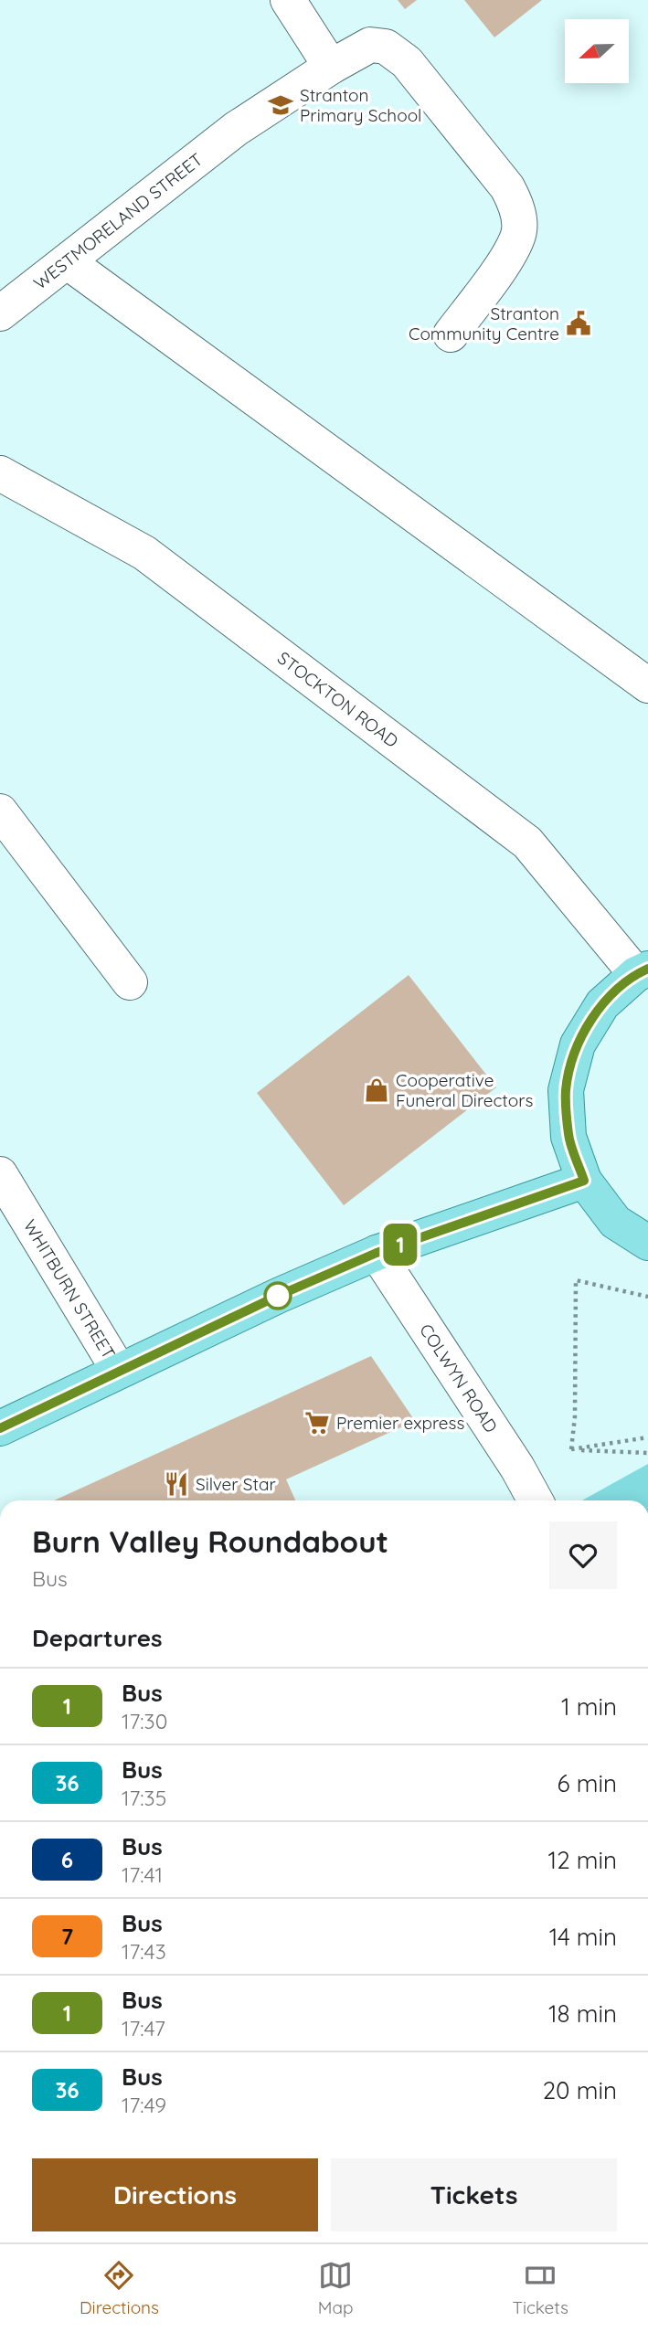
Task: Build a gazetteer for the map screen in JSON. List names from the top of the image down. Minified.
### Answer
{"streets":{"street":["WESTMORELAND STREET","STOCKTON ROAD","WHITBURN STREET","COLWYN ROAD"]},"places":{"school or university":["Stranton Primary School"],"public building":["Stranton Community Centre"],"shop":["Cooperative Funeral Directors"],"supermarket":["Premier express"],"restaurant":["Silver Star"]},"lines":["bus line 1"],"north":"left","page":{"on_map":"1","heading":[["Burn Valley Roundabout","Bus"],"Departures"],"list":[{"mark":"1","name":"Bus","note":"17:30","value":"1 min"},{"mark":"36","name":"Bus","note":"17:35","value":"6 min"},{"mark":"6","name":"Bus","note":"17:41","value":"12 min"},{"mark":"7","name":"Bus","note":"17:43","value":"14 min"},{"mark":"1","name":"Bus","note":"17:47","value":"18 min"},{"mark":"36","name":"Bus","note":"17:49","value":"20 min"}],"buttons":["Directions","Tickets"],"tabs":["Directions","Map","Tickets"]}}
